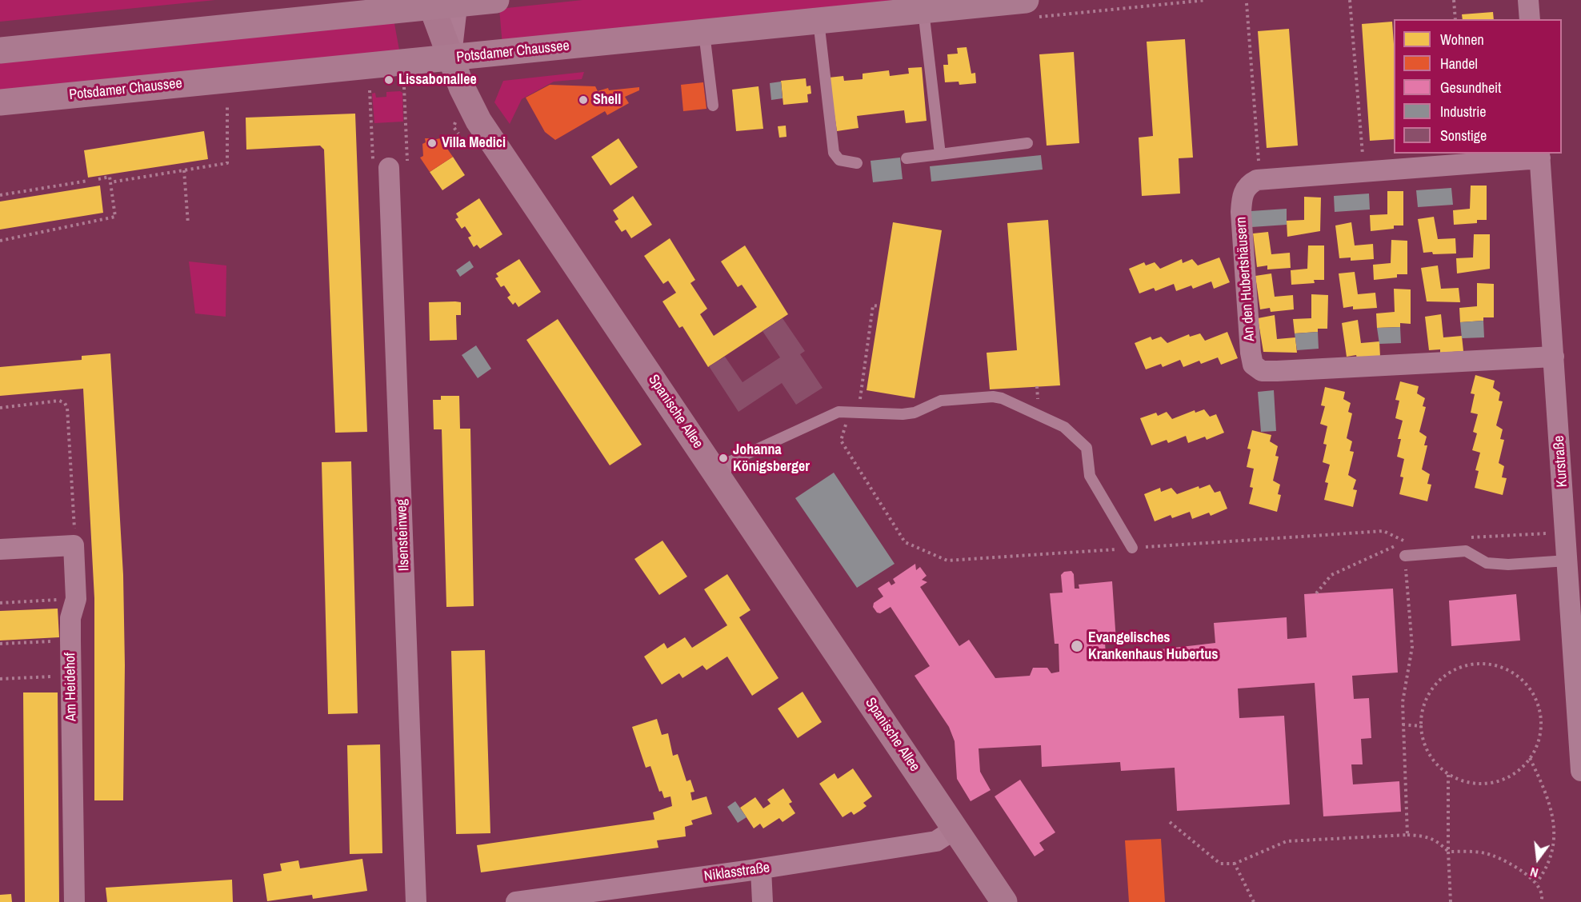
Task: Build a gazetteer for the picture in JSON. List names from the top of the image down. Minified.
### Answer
{"streets":{"main road":["Potsdamer Chaussee","Spanische Allee"],"street":["An den Hubertshäusern","Kurstraße","Ilsensteinweg","Am Heidehof","Niklasstraße"]},"crossings":[["Potsdamer Chaussee","Spanische Allee"],["An den Hubertshäusern","Kurstraße"],["Spanische Allee","Niklasstraße"]],"places":["Lissabonallee","Shell","Villa Medici","Johanna Königsberger","Evangelisches Krankenhaus Hubertus"],"legend":["Wohnen","Handel","Gesundheit","Industrie","Sonstige"],"north":"bottom"}
